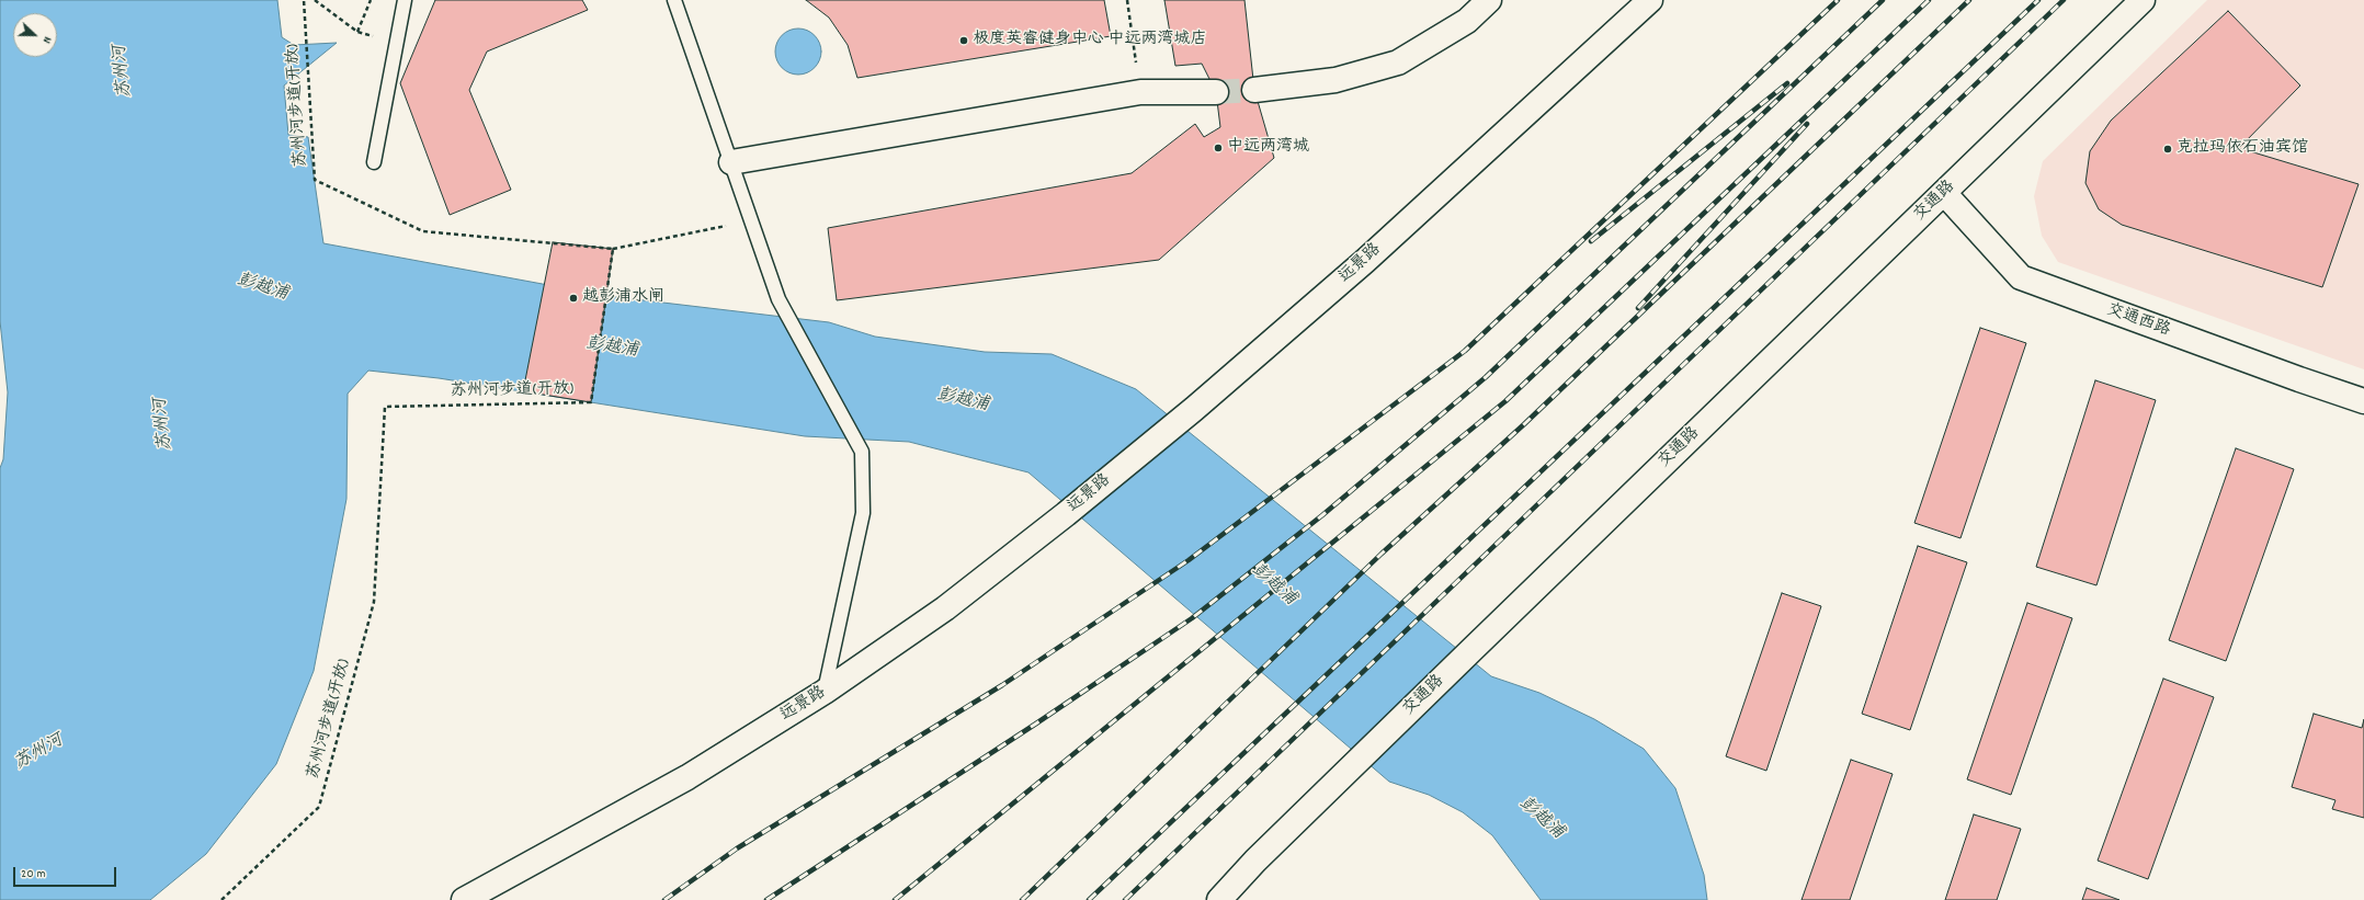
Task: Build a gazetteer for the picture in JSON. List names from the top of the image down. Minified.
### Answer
{"streets":{"street":["交通路","远景路","交通西路"],"path":["苏州河步道(开放)"]},"crossings":[["交通路","交通西路"]],"water":["苏州河","彭越浦"],"places":["极度英睿健身中心 中远两湾城店","中远两湾城","克拉玛依石油宾馆","越彭浦水闸"],"scale_bar":"20 m","north":"right"}
